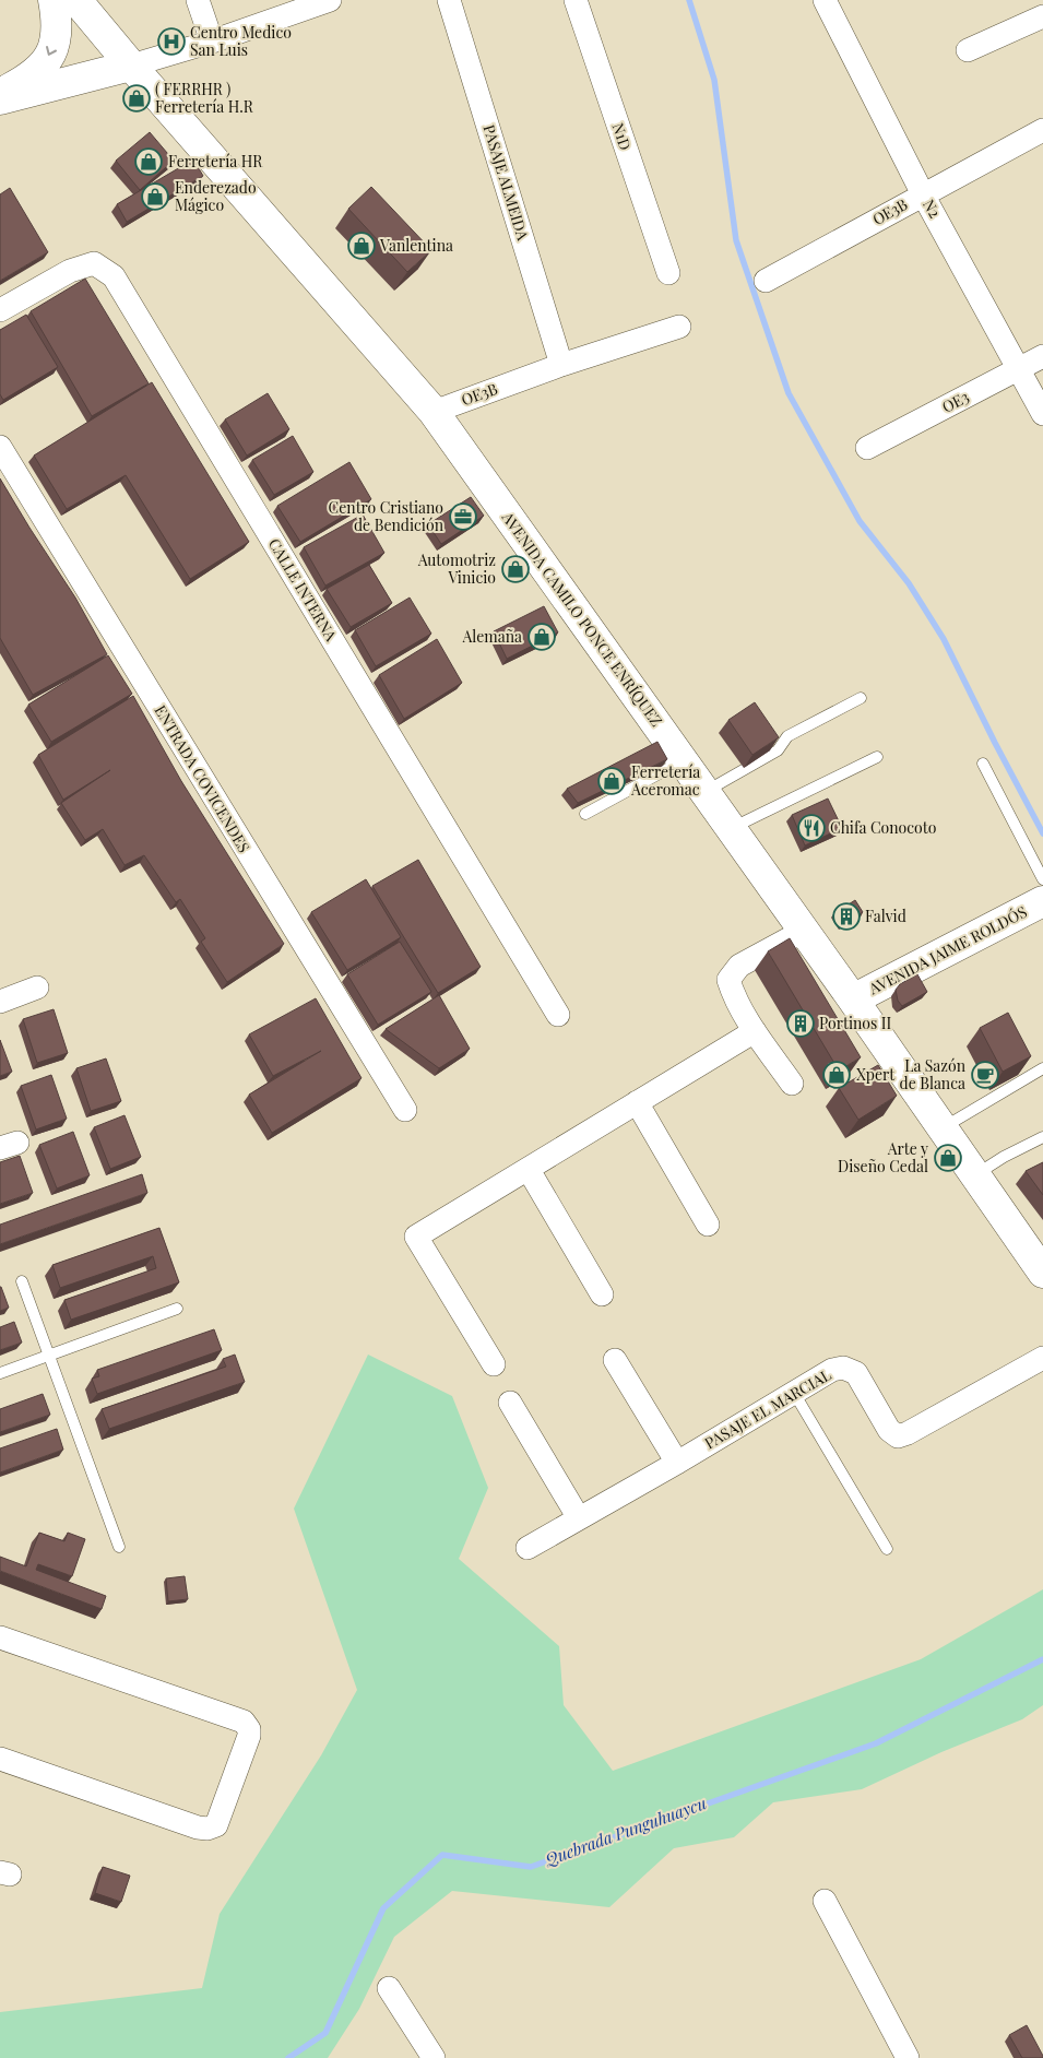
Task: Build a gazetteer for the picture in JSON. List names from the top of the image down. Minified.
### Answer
{"streets":{"main road":["AVENIDA CAMILO PONCE ENRÍQUEZ","AVENIDA JAIME ROLDÓS"],"street":["N1D","PASAJE ALMEIDA","N2","OE3B","OE3","CALLE INTERNA","ENTRADA COVICENDES","PASAJE EL MARCIAL"]},"crossings":[["PASAJE ALMEIDA","OE3B"],["N2","OE3B"],["N2","OE3"],["OE3B","AVENIDA CAMILO PONCE ENRÍQUEZ"],["AVENIDA CAMILO PONCE ENRÍQUEZ","AVENIDA JAIME ROLDÓS"]],"water":["Quebrada Punguhuaycu"],"places":{"hospital":["Centro Medico San Luis"],"shop":["( FERRHR ) Ferretería H.R","Ferretería HR","Enderezado Mágico","Vanlentina","Automotriz Vinicio","Alemaña","Ferretería Aceromac","Xpert","Arte y Diseño Cedal"],"office":["Centro Cristiano de Bendición"],"restaurant":["Chifa Conocoto"],"building":["Falvid","Portinos II"],"cafe":["La Sazón de Blanca"]}}
